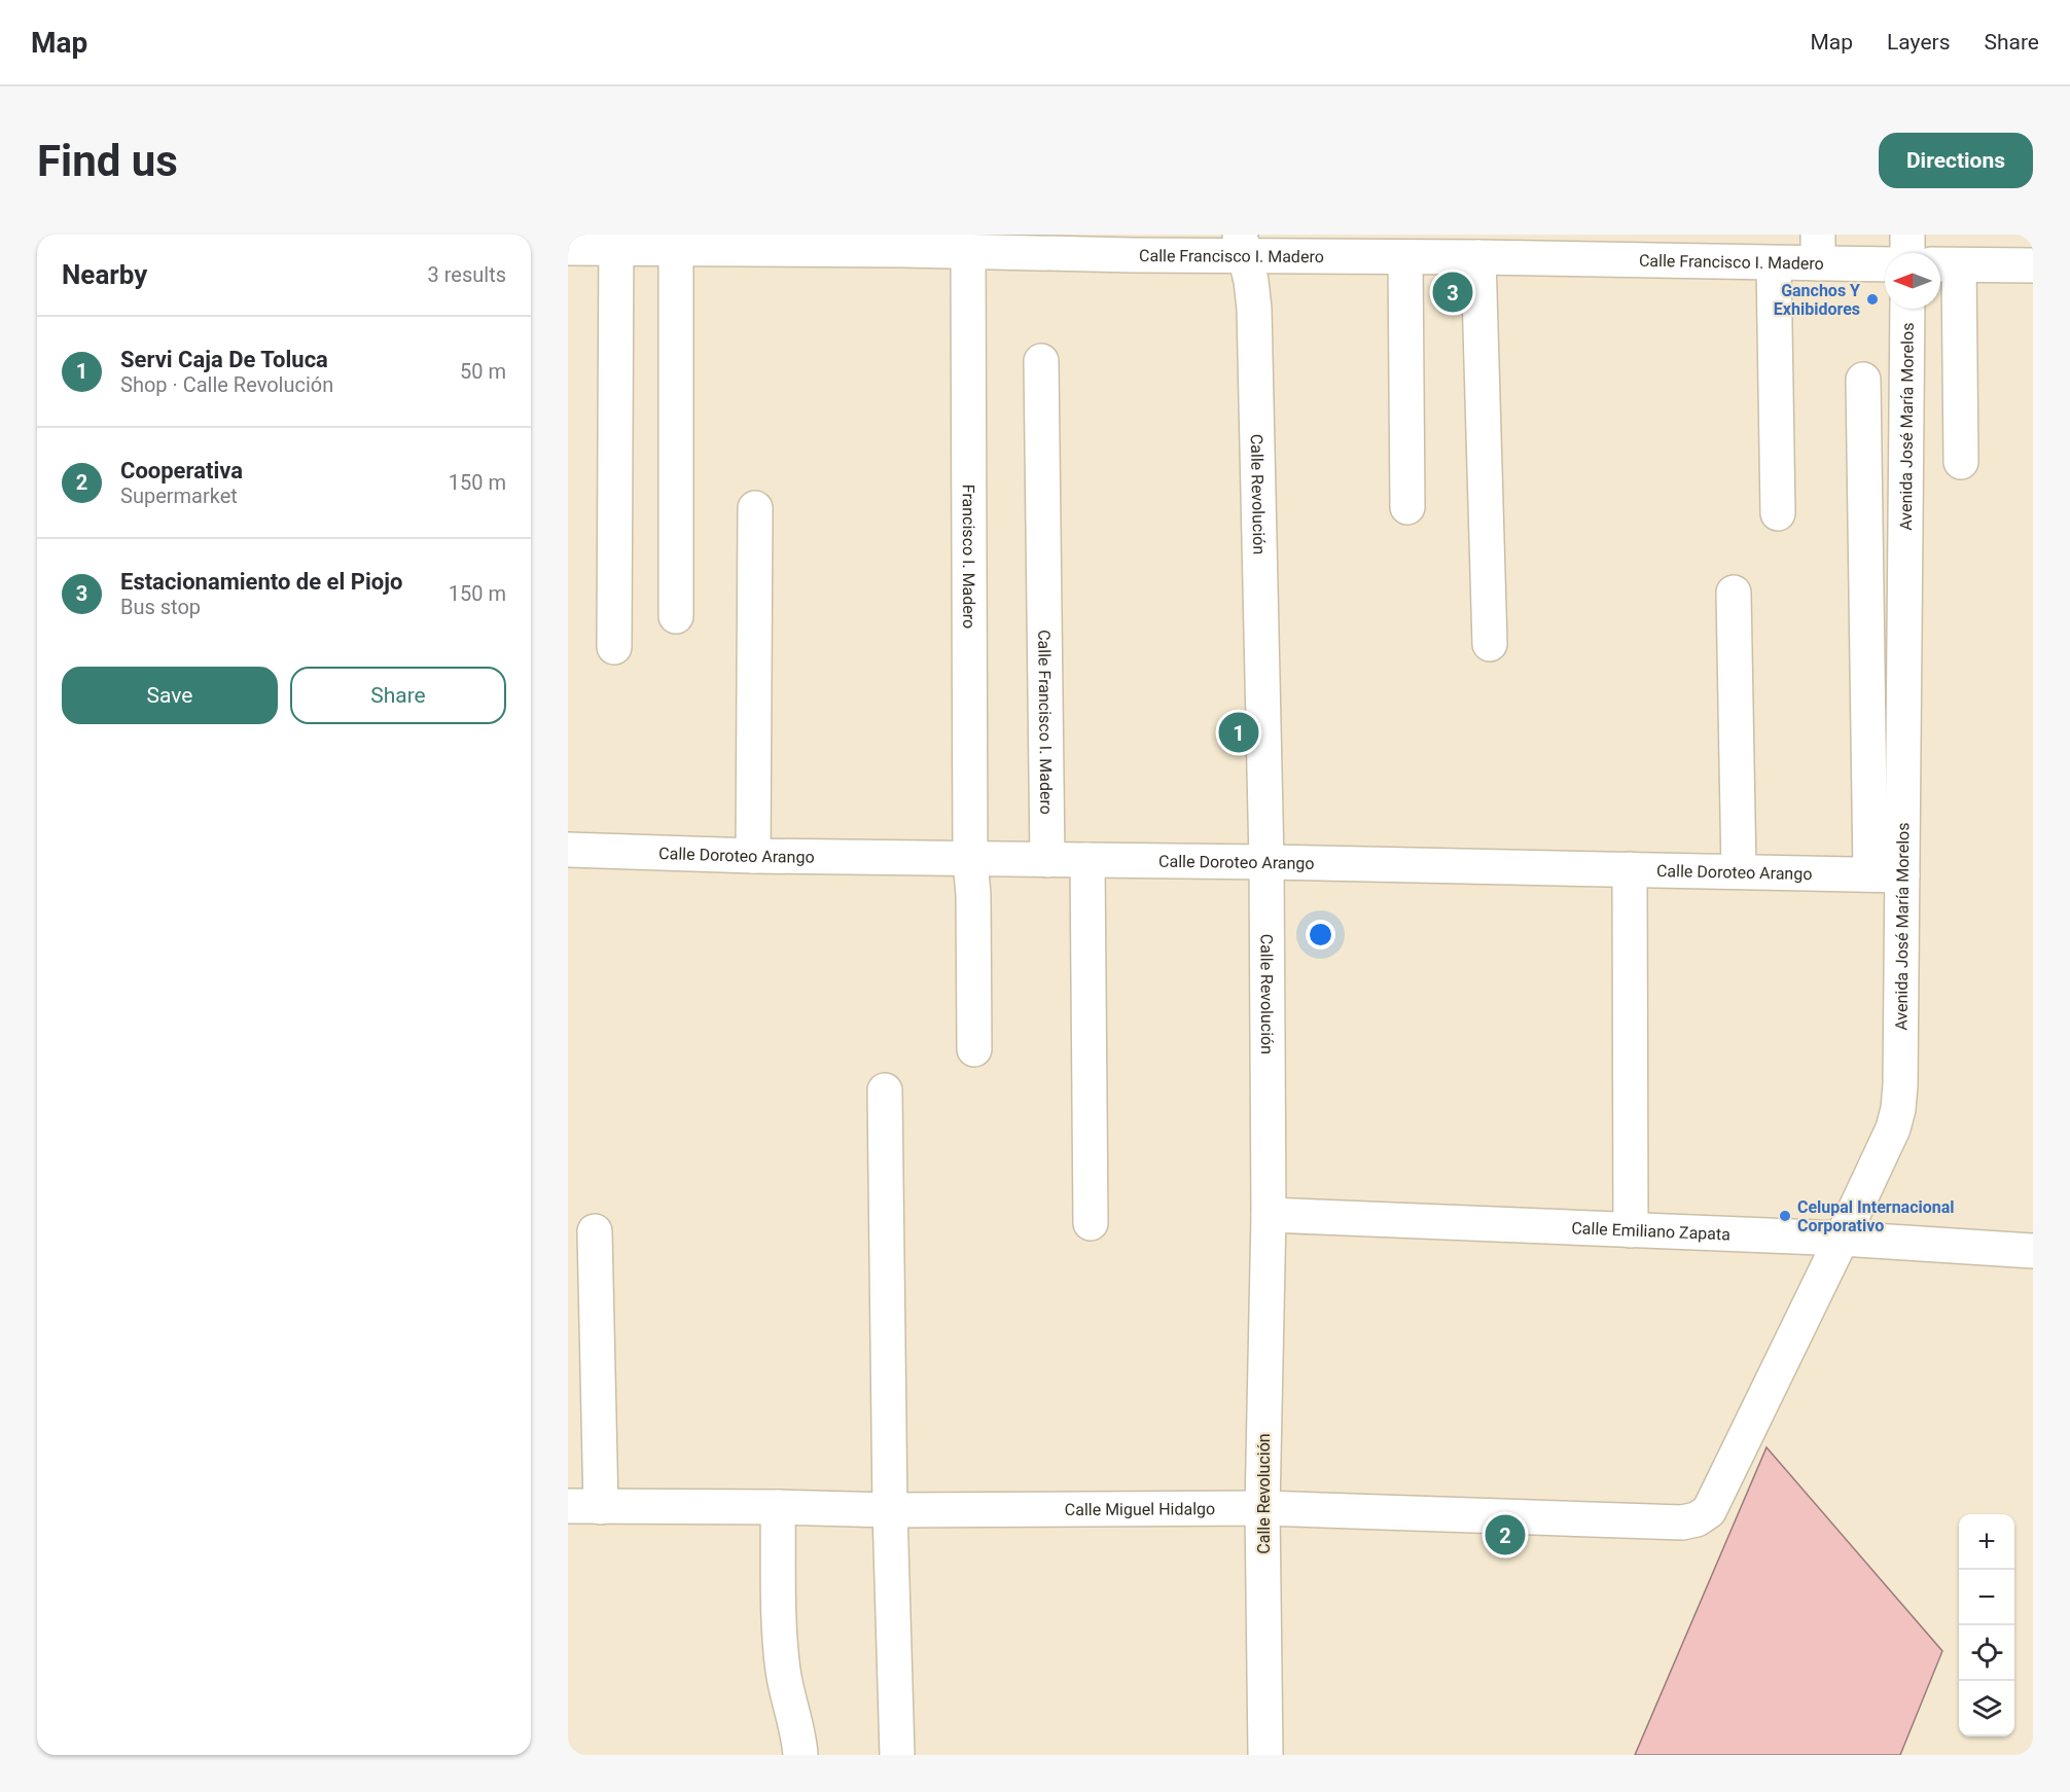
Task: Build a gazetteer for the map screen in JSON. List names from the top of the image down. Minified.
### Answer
{"streets":{"street":["Calle Francisco I. Madero","Avenida José María Morelos","Calle Revolución","Francisco I. Madero","Calle Doroteo Arango","Calle Emiliano Zapata","Calle Miguel Hidalgo"]},"crossings":[["Calle Francisco I. Madero","Calle Revolución"],["Calle Francisco I. Madero","Francisco I. Madero"],["Calle Francisco I. Madero","Calle Doroteo Arango"],["Avenida José María Morelos","Calle Doroteo Arango"],["Avenida José María Morelos","Calle Emiliano Zapata"],["Avenida José María Morelos","Calle Miguel Hidalgo"],["Calle Revolución","Calle Doroteo Arango"],["Calle Revolución","Calle Emiliano Zapata"],["Calle Revolución","Calle Miguel Hidalgo"],["Francisco I. Madero","Calle Doroteo Arango"]],"places":["Ganchos Y Exhibidores","Celupal Internacional Corporativo"],"north":"left","page":{"header":"Map","nav":["Map","Layers","Share"],"buttons":["Directions",["Save","Share"]],"title":"Find us","heading":["Nearby","3 results"],"pins":["3","1","2"],"list":[{"mark":"1","name":"Servi Caja De Toluca","note":"Shop · Calle Revolución","value":"50 m"},{"mark":"2","name":"Cooperativa","note":"Supermarket","value":"150 m"},{"mark":"3","name":"Estacionamiento de el Piojo","note":"Bus stop","value":"150 m"}],"map_buttons":["+","−"]}}
